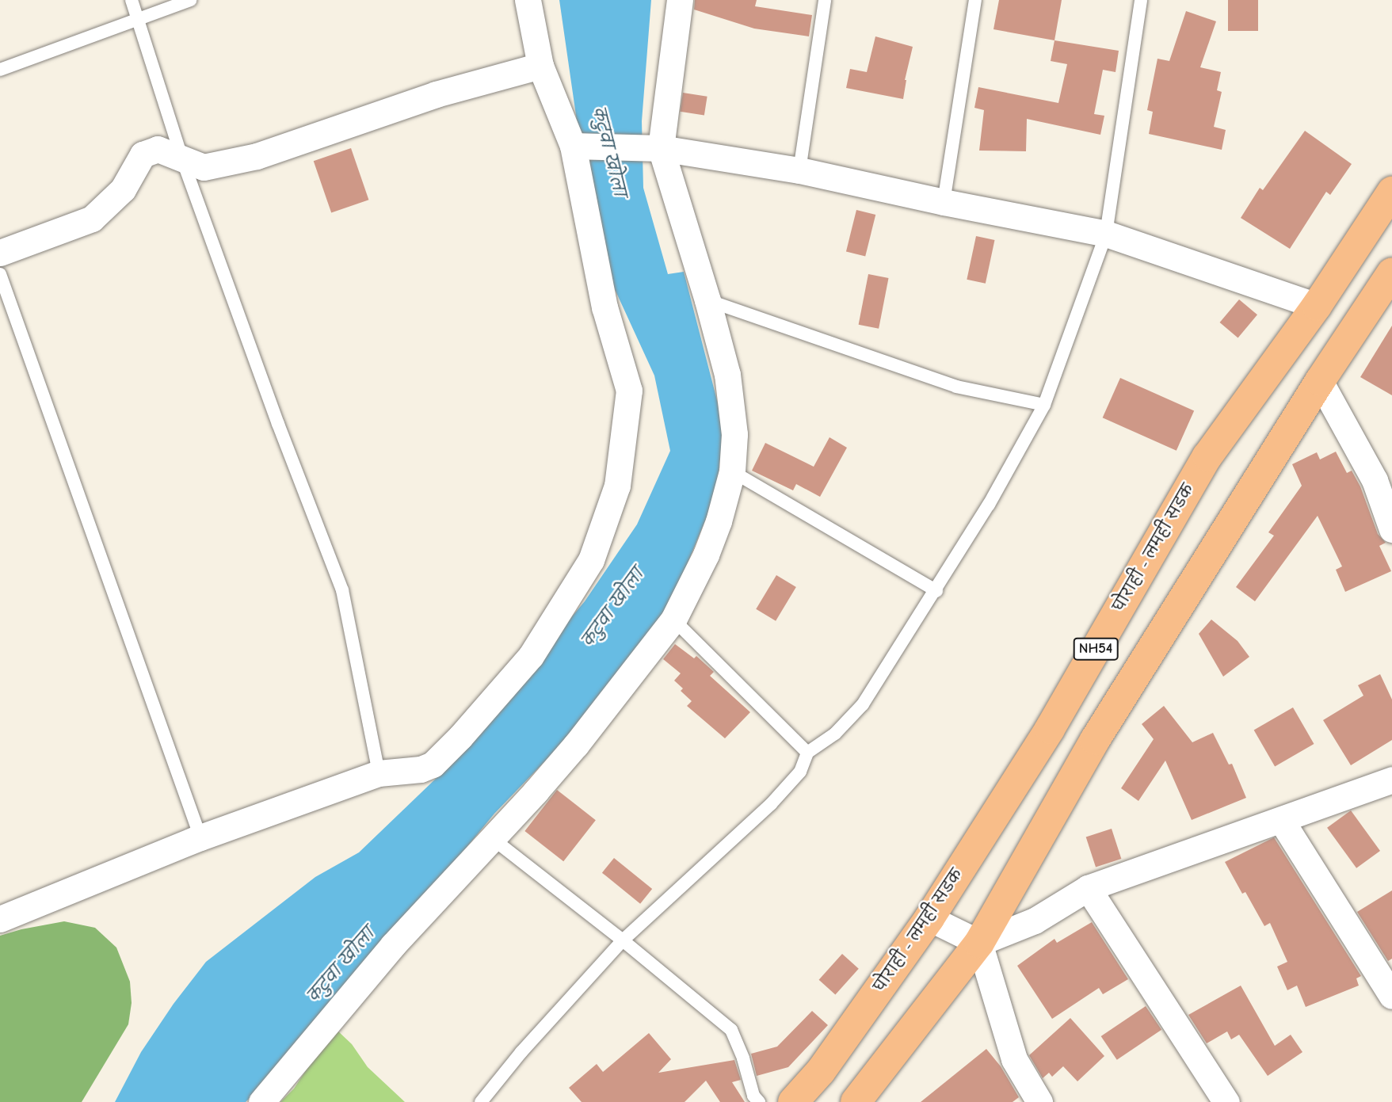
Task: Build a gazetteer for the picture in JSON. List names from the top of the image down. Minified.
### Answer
{"streets":{"main road":["घोराही - लमही सडक","NH54"]},"water":["कटुवा खोला"]}
